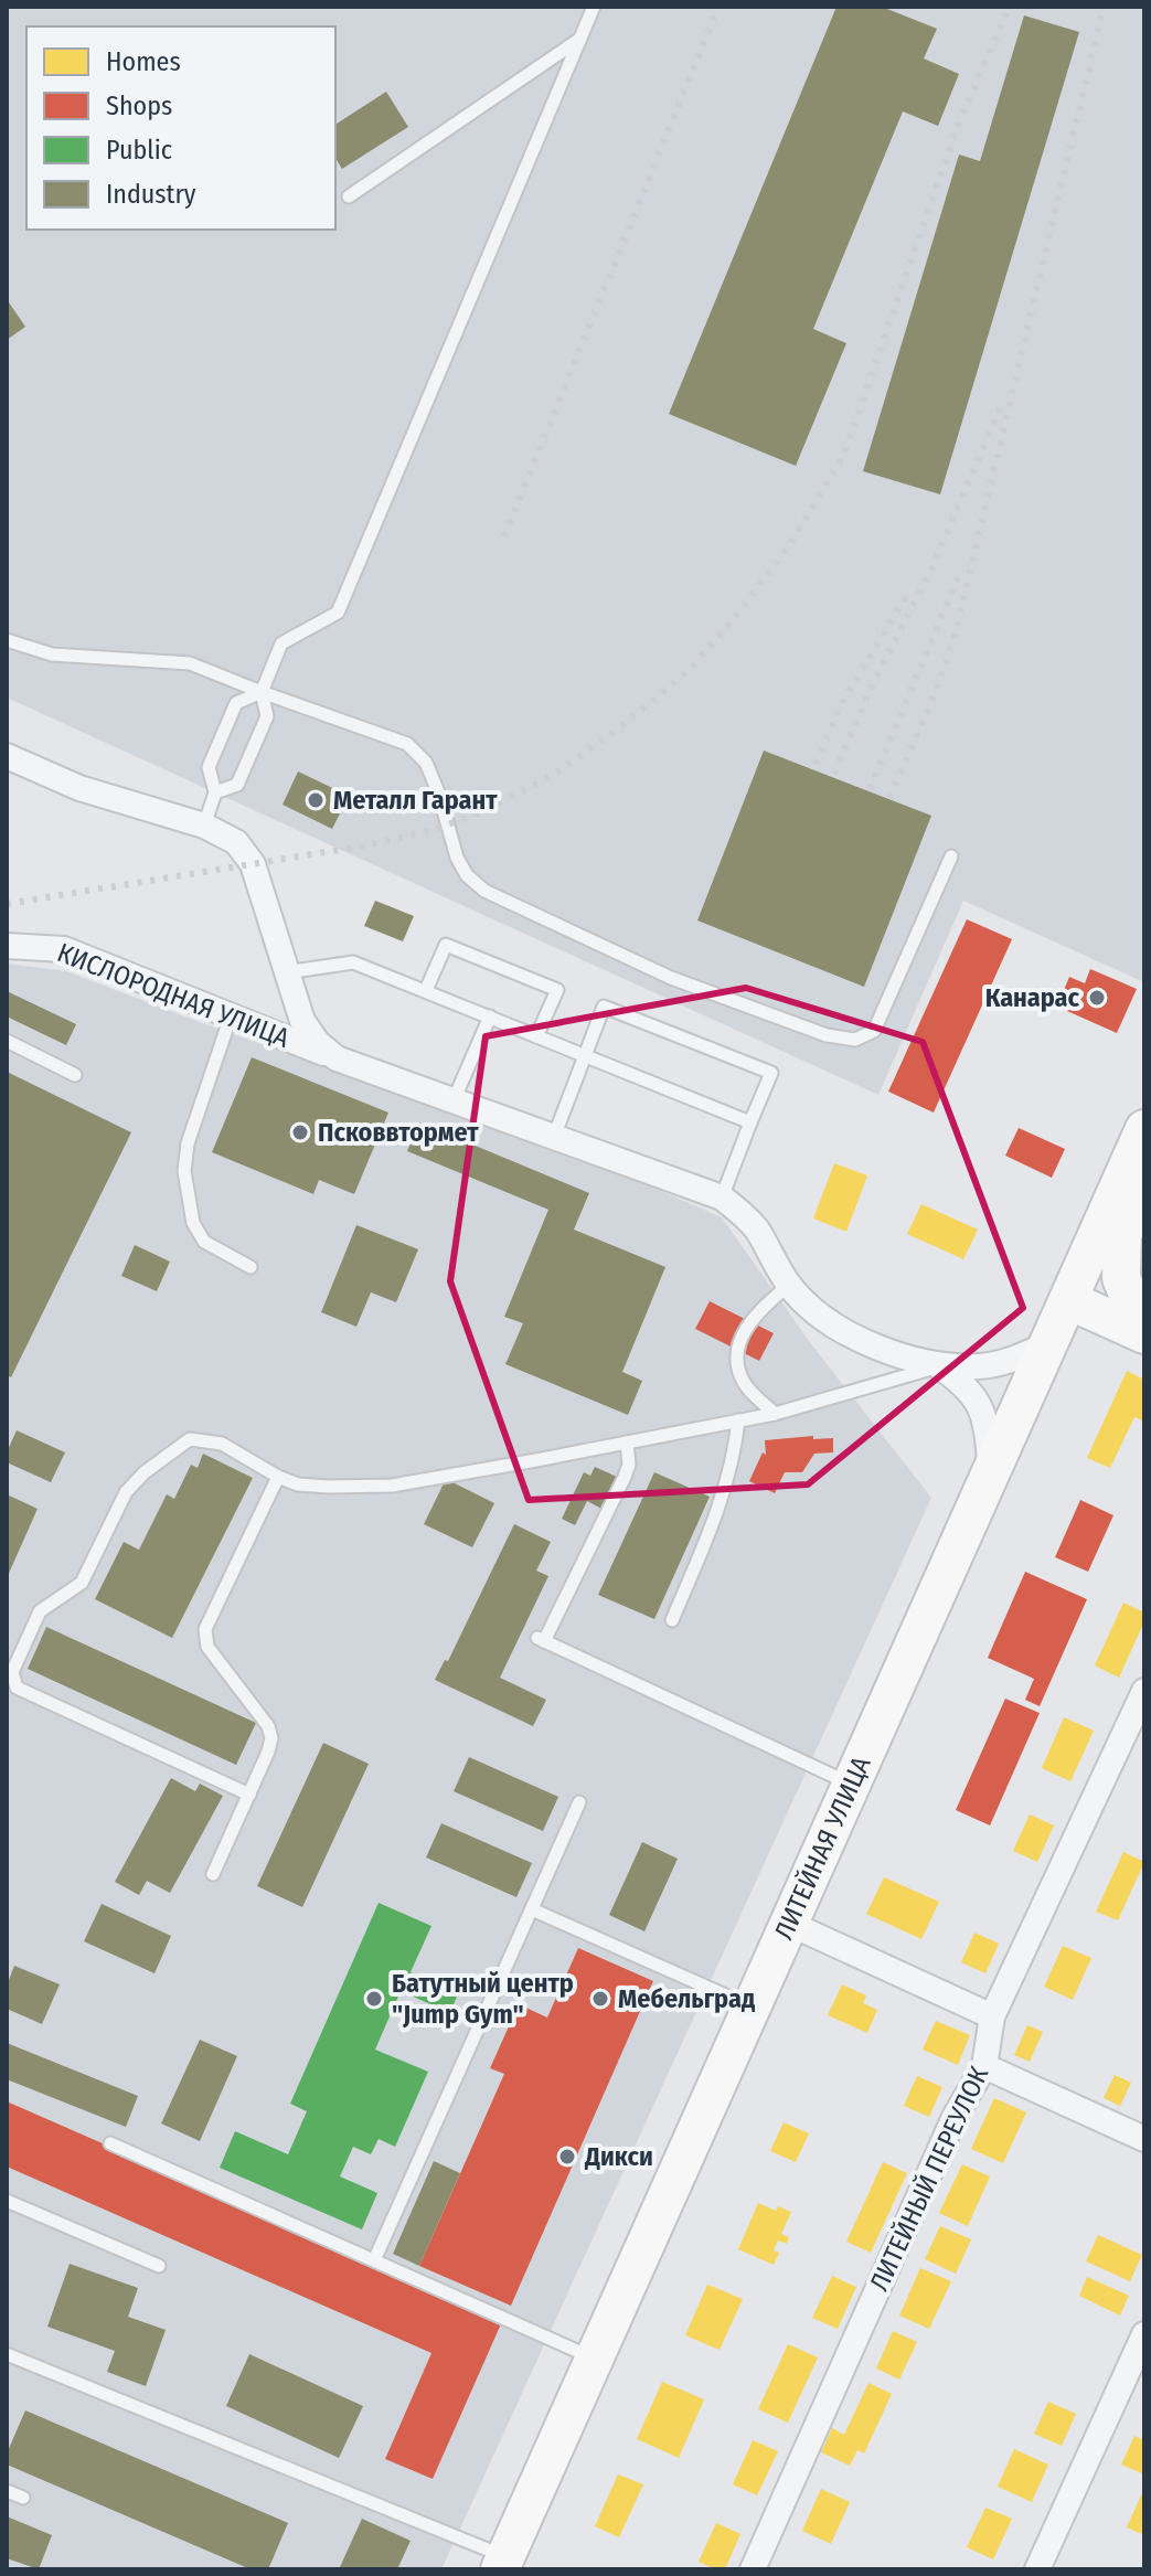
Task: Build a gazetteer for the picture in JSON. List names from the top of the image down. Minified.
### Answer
{"streets":{"main road":["ЛИТЕЙНАЯ УЛИЦА"],"street":["КИСЛОРОДНАЯ УЛИЦА","ЛИТЕЙНЫЙ ПЕРЕУЛОК"]},"places":["Металл Гарант","Канарас","Псковвтормет","Батутный центр \"Jump Gym\"","Мебельград","Дикси"],"legend":["Homes","Shops","Public","Industry"]}
